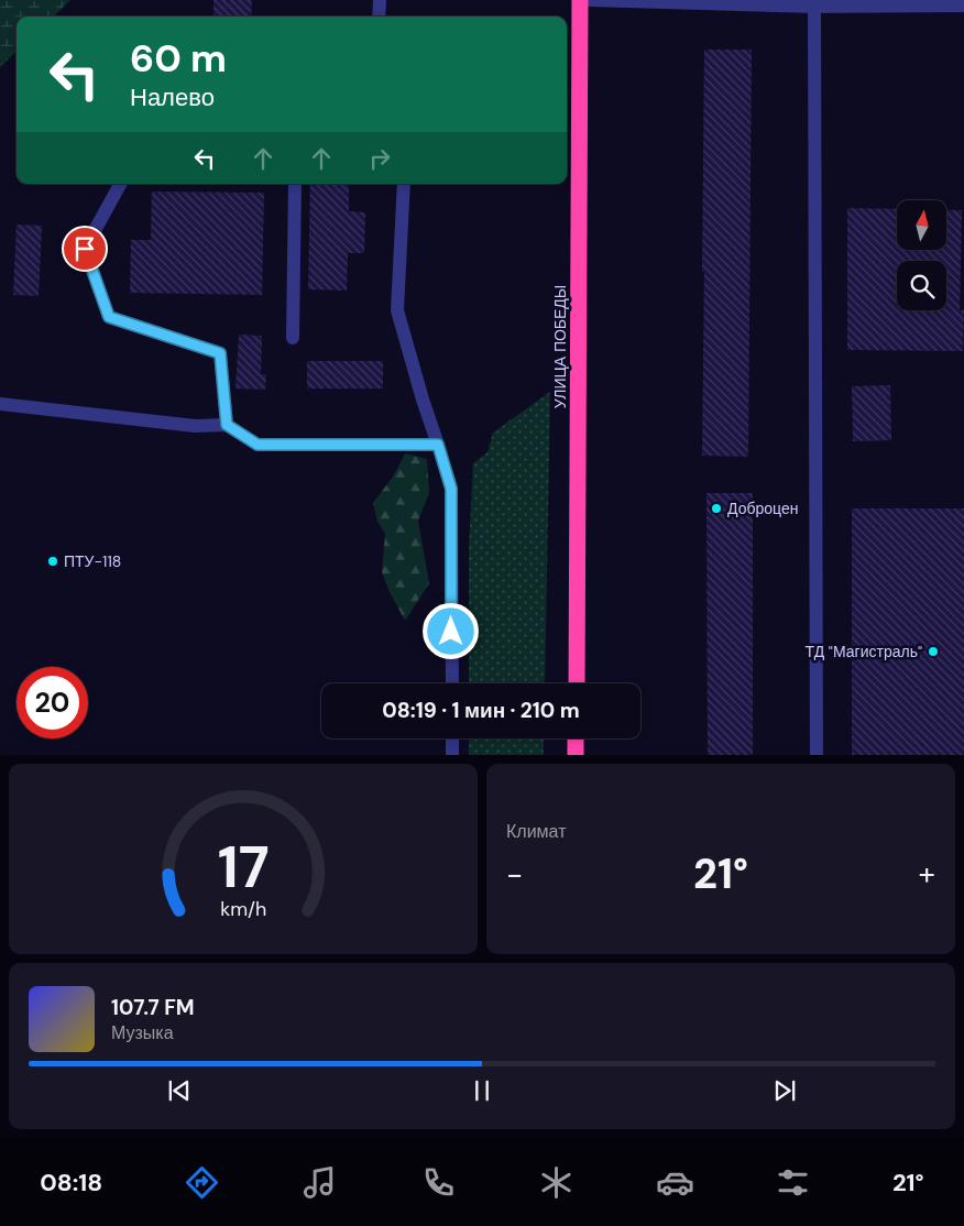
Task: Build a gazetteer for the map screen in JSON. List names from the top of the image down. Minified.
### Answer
{"streets":{"highway":["УЛИЦА ПОБЕДЫ"]},"places":["Доброцен","ПТУ-118","ТД \"Магистраль\""],"north":"top","page":{"turn":["60 m","Налево"],"limit":"20","trip":"08:19 · 1 мин · 210 m","tile":"Климат","heat":["−","21°","+"],"song":["107.7 FM","Музыка"],"tabs":["08:18","21°"],"gauge":["17","km/h"]}}
